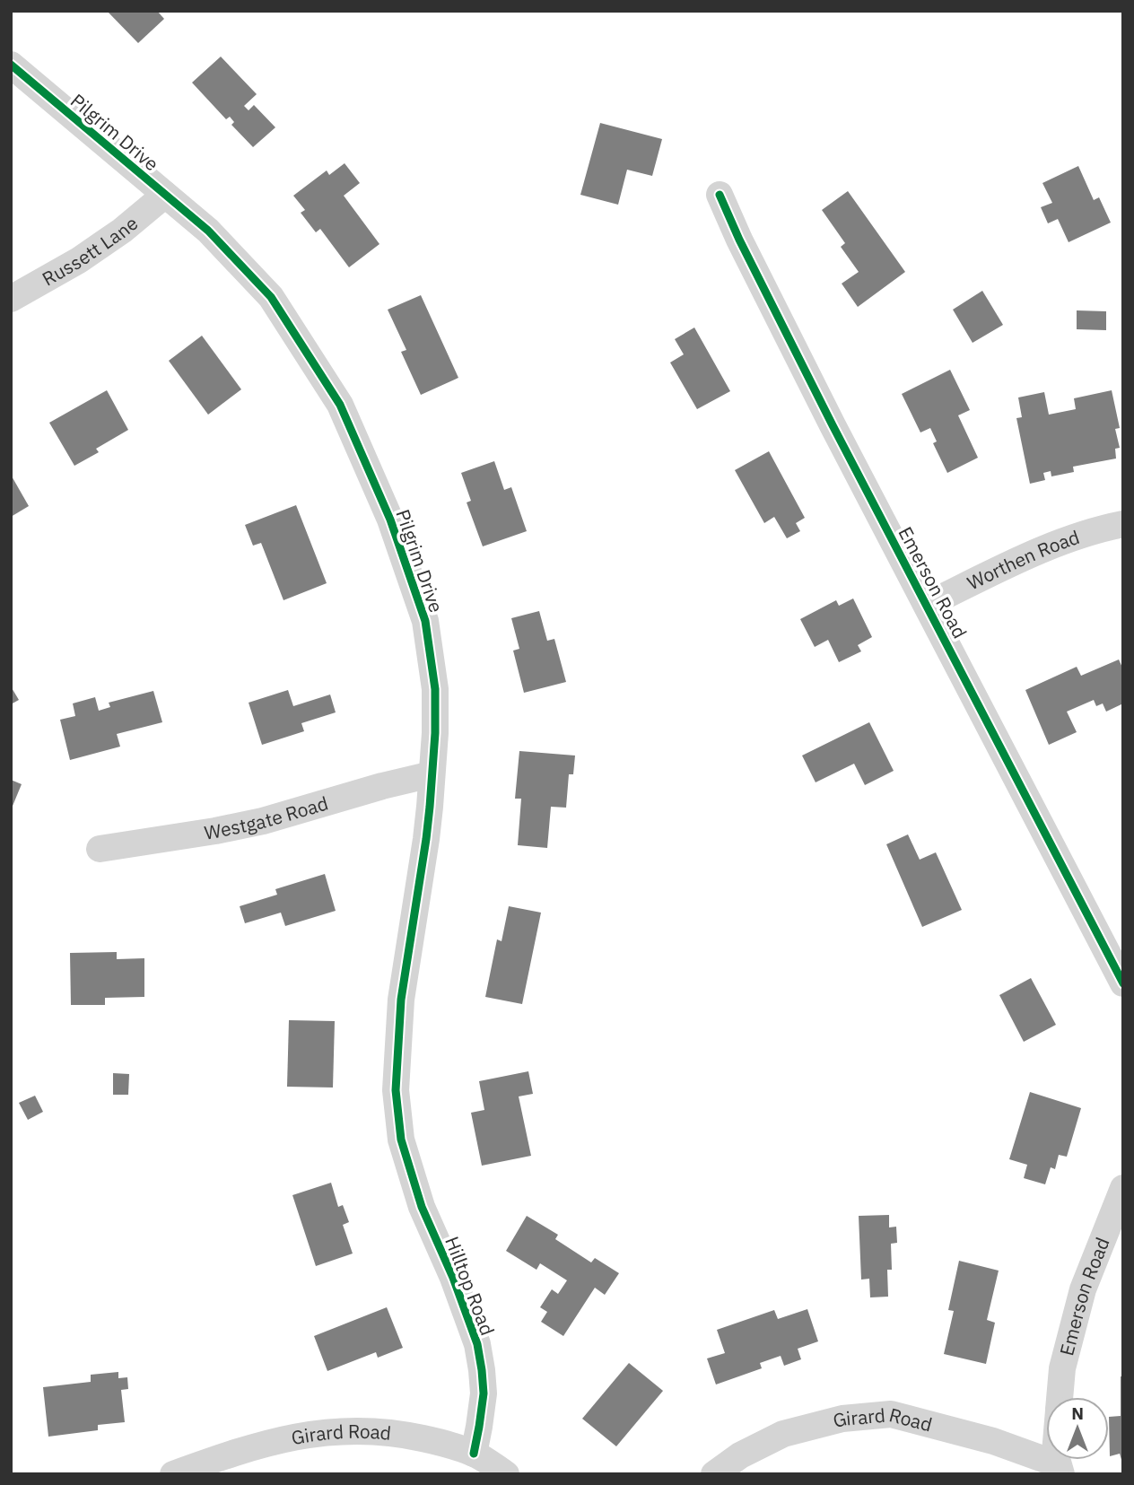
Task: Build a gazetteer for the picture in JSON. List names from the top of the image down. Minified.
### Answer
{"streets":{"street":["Pilgrim Drive","Russett Lane","Worthen Road","Emerson Road","Westgate Road","Hilltop Road","Girard Road"]},"crossings":[["Pilgrim Drive","Russett Lane"],["Pilgrim Drive","Westgate Road"],["Pilgrim Drive","Hilltop Road"],["Worthen Road","Emerson Road"],["Hilltop Road","Girard Road"]],"north":"top"}
